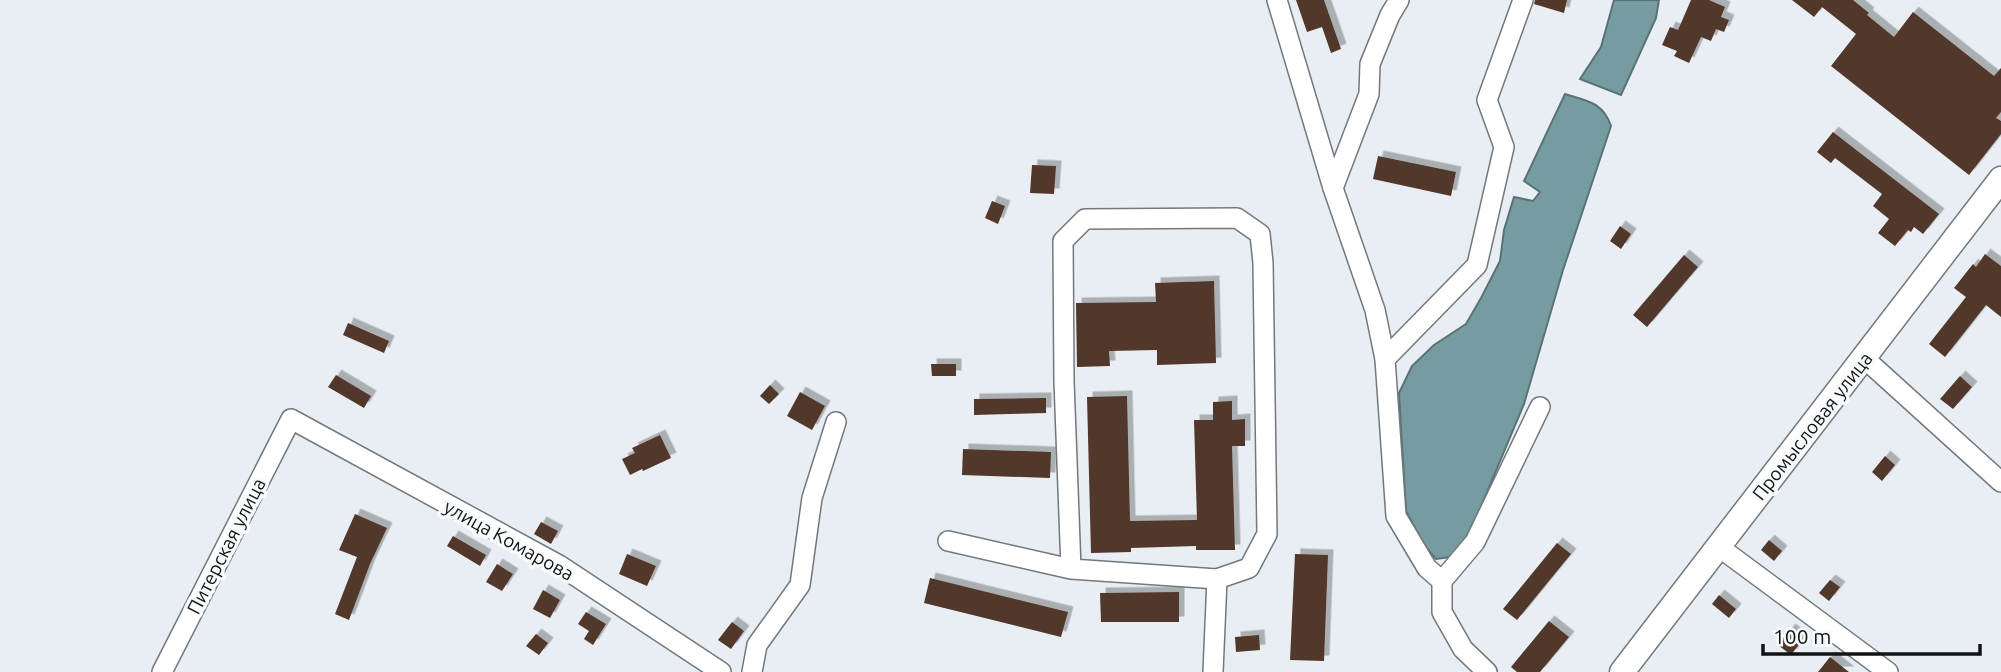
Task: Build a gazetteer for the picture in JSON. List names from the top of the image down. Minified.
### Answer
{"streets":{"main road":["Промысловая улица"],"street":["улица Комарова","Питерская улица"]},"crossings":[["улица Комарова","Питерская улица"]],"scale_bar":"100 m"}
